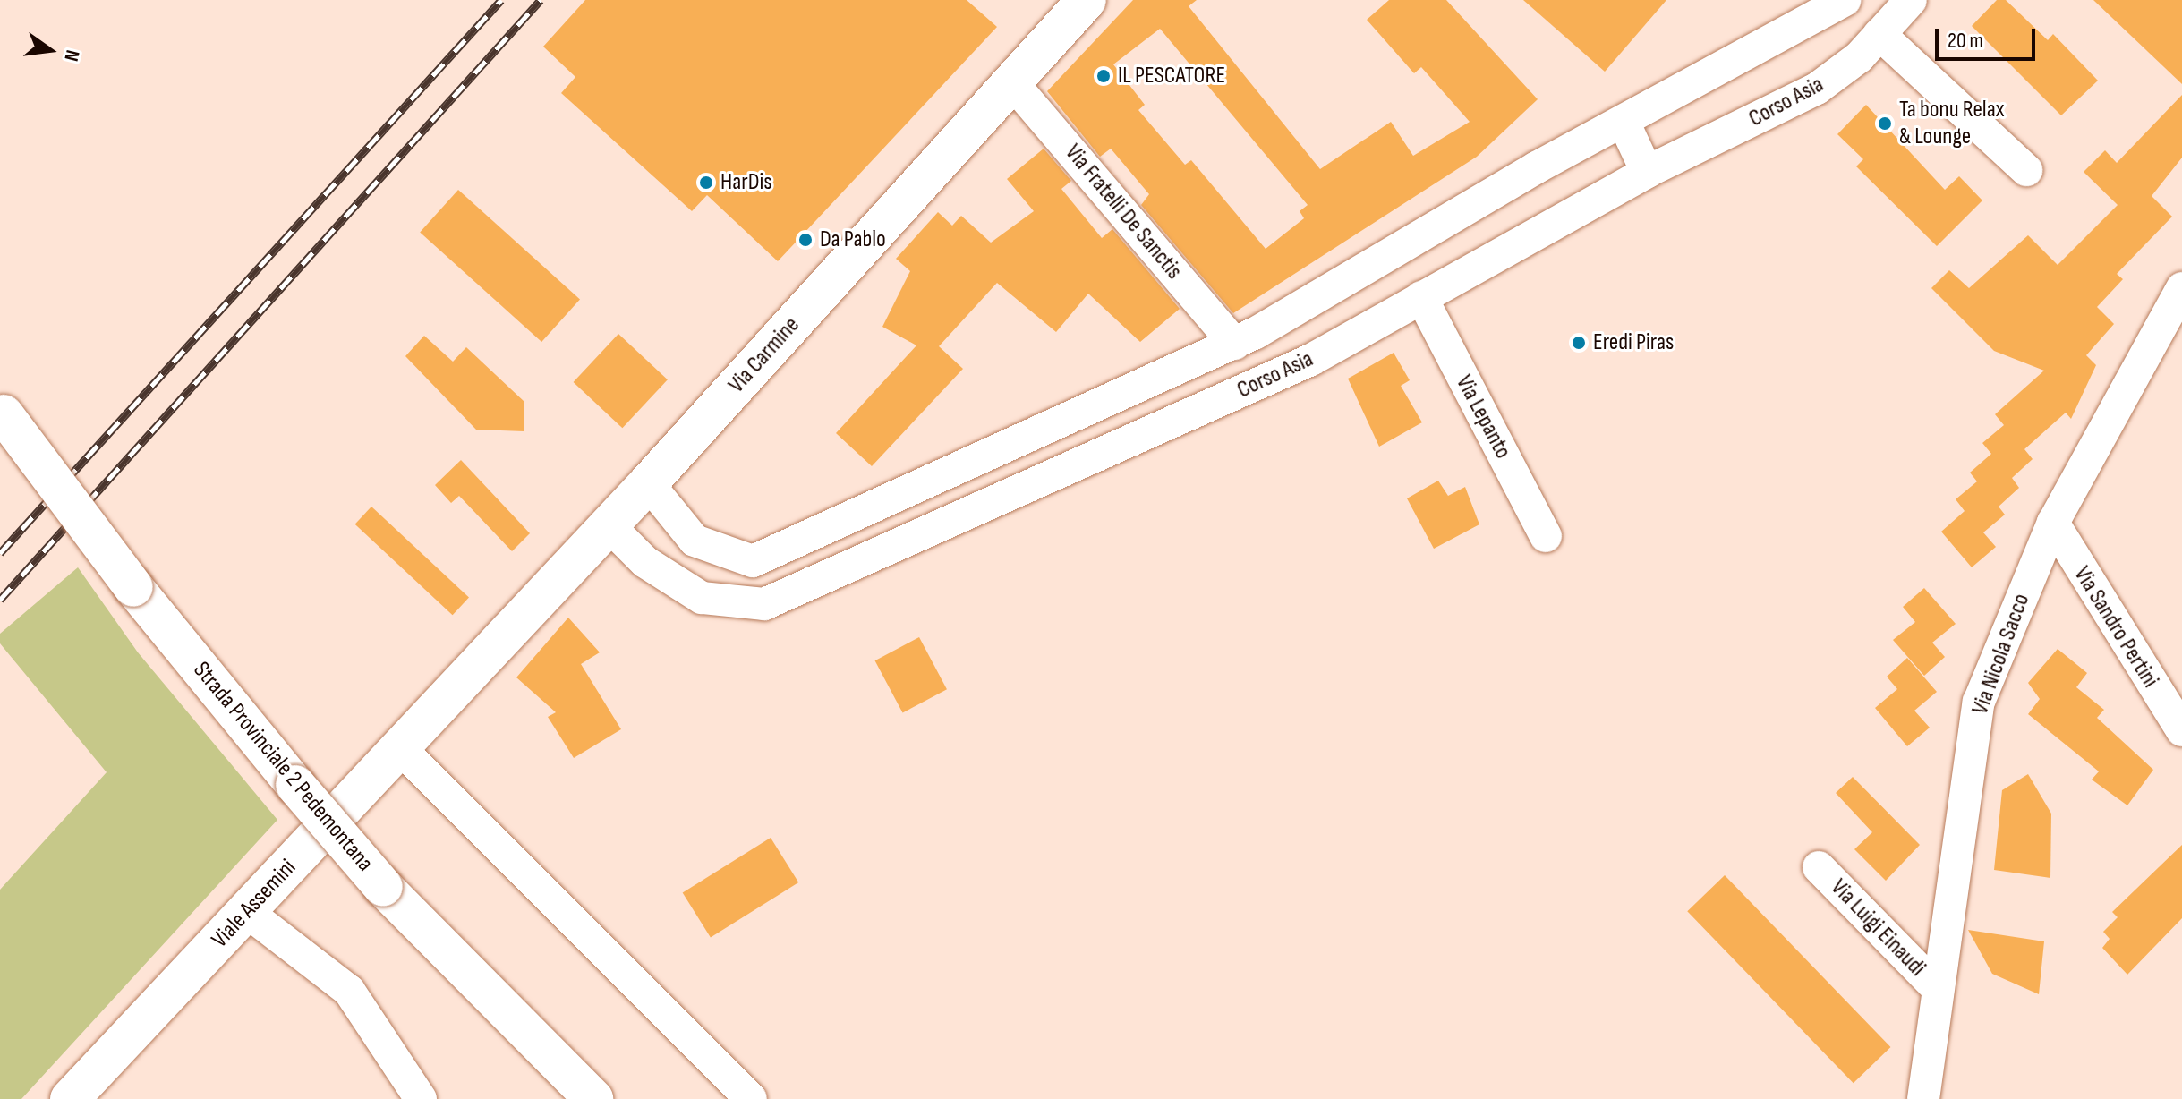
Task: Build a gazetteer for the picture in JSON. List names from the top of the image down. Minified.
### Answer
{"streets":{"main road":["Via Carmine","Strada Provinciale 2 Pedemontana","Viale Assemini"],"street":["Corso Asia","Via Fratelli De Sanctis","Via Lepanto","Via Sandro Pertini","Via Nicola Sacco","Via Luigi Einaudi"]},"crossings":[["Corso Asia","Via Fratelli De Sanctis"],["Corso Asia","Via Carmine"],["Corso Asia","Via Lepanto"],["Via Fratelli De Sanctis","Via Carmine"],["Via Carmine","Viale Assemini"],["Via Sandro Pertini","Via Nicola Sacco"],["Via Nicola Sacco","Via Luigi Einaudi"]],"places":["IL PESCATORE","Ta bonu Relax & Lounge","HarDis","Da Pablo","Eredi Piras"],"scale_bar":"20 m","north":"right"}
